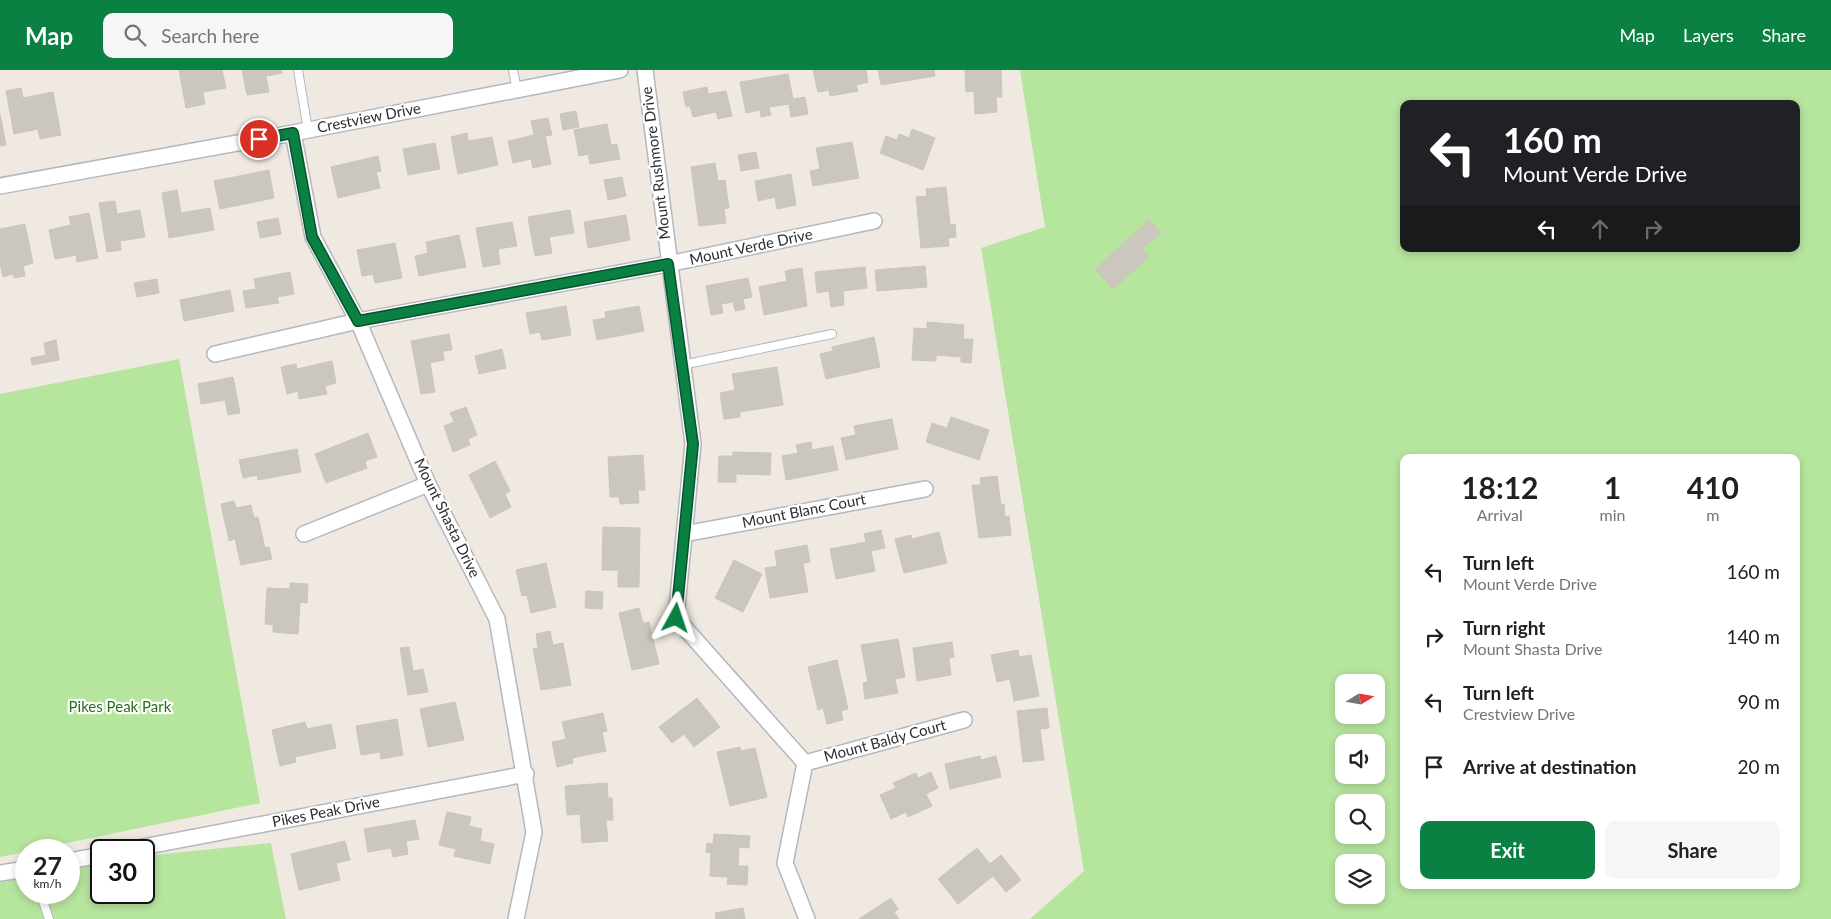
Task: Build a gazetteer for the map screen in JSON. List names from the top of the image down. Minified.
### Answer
{"streets":{"street":["Crestview Drive","Mount Rushmore Drive","Mount Verde Drive","Mount Blanc Court","Mount Shasta Drive","Mount Baldy Court","Pikes Peak Drive"]},"crossings":[["Crestview Drive","Mount Shasta Drive"],["Mount Rushmore Drive","Mount Verde Drive"],["Mount Rushmore Drive","Mount Blanc Court"],["Mount Rushmore Drive","Mount Baldy Court"],["Mount Verde Drive","Mount Shasta Drive"],["Mount Shasta Drive","Pikes Peak Drive"]],"parks":["Pikes Peak Park"],"north":"right","page":{"header":"Map","search":"Search here","nav":["Map","Layers","Share"],"turn":["160 m","Mount Verde Drive"],"eta":["18:12","Arrival","1","min","410","m"],"list":[{"name":"Turn left","note":"Mount Verde Drive","value":"160 m"},{"name":"Turn right","note":"Mount Shasta Drive","value":"140 m"},{"name":"Turn left","note":"Crestview Drive","value":"90 m"},{"name":"Arrive at destination","value":"20 m"}],"buttons":["Exit","Share"],"speed":"27 km/h","limit":"30"}}
